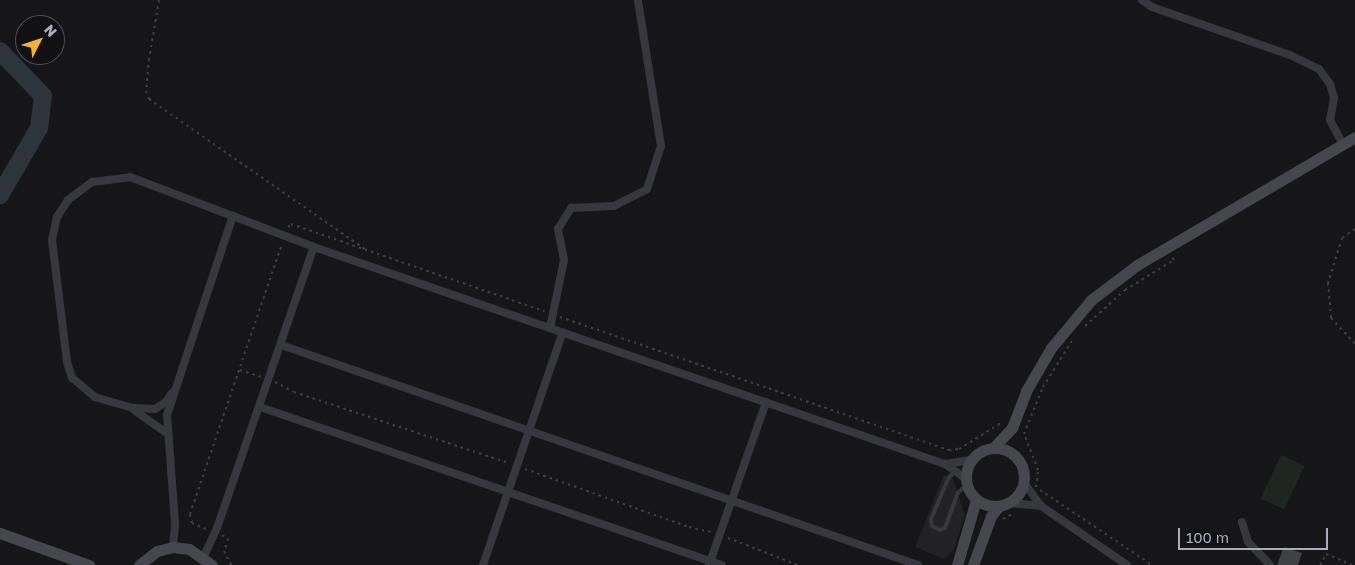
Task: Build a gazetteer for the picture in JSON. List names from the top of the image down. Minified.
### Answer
{"scale_bar":"100 m","north":"top right"}
